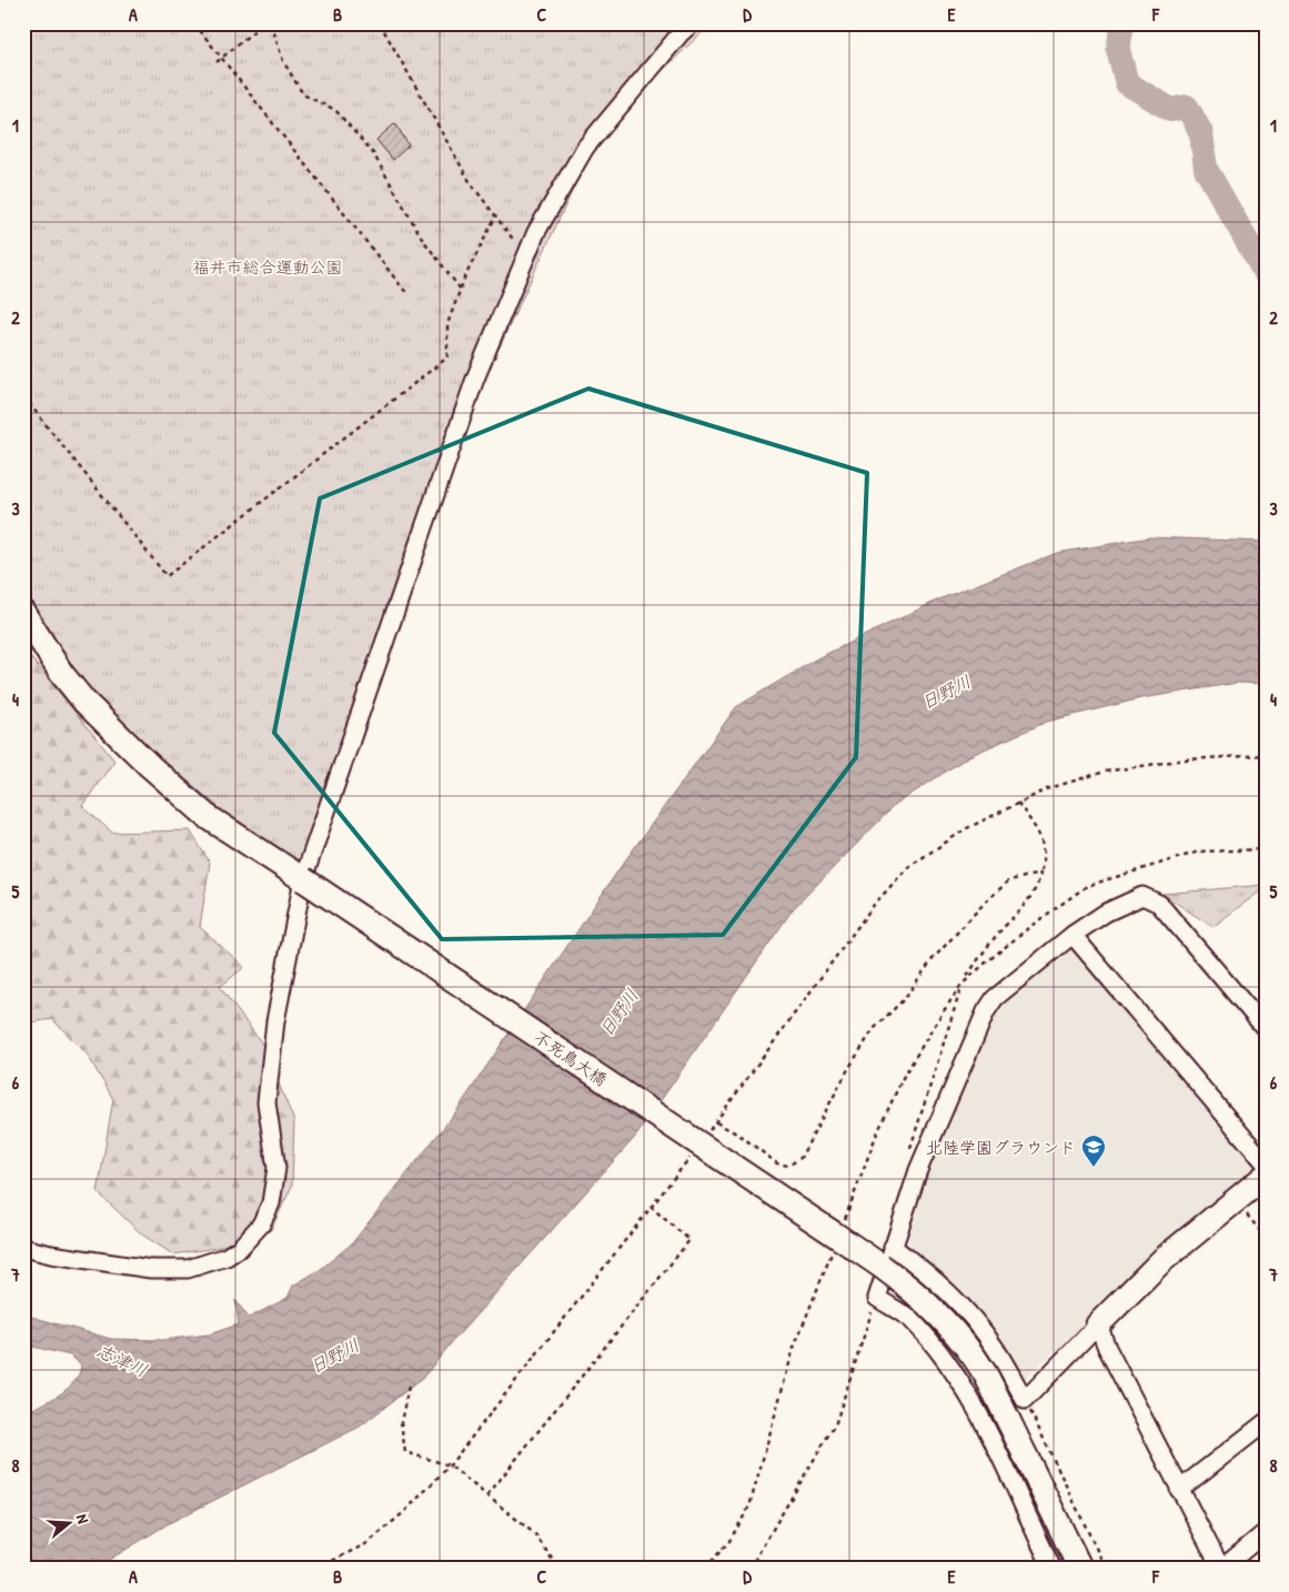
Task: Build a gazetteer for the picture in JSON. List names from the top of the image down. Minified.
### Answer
{"streets":{"street":["不死鳥大橋"]},"water":["日野川","志津川"],"parks":["福井市総合運動公園"],"places":{"school or university":["北陸学園グラウンド"]},"north":"right","grid":{"columns":["A","B","C","D","E","F"],"rows":["1","2","3","4","5","6","7","8"]}}
